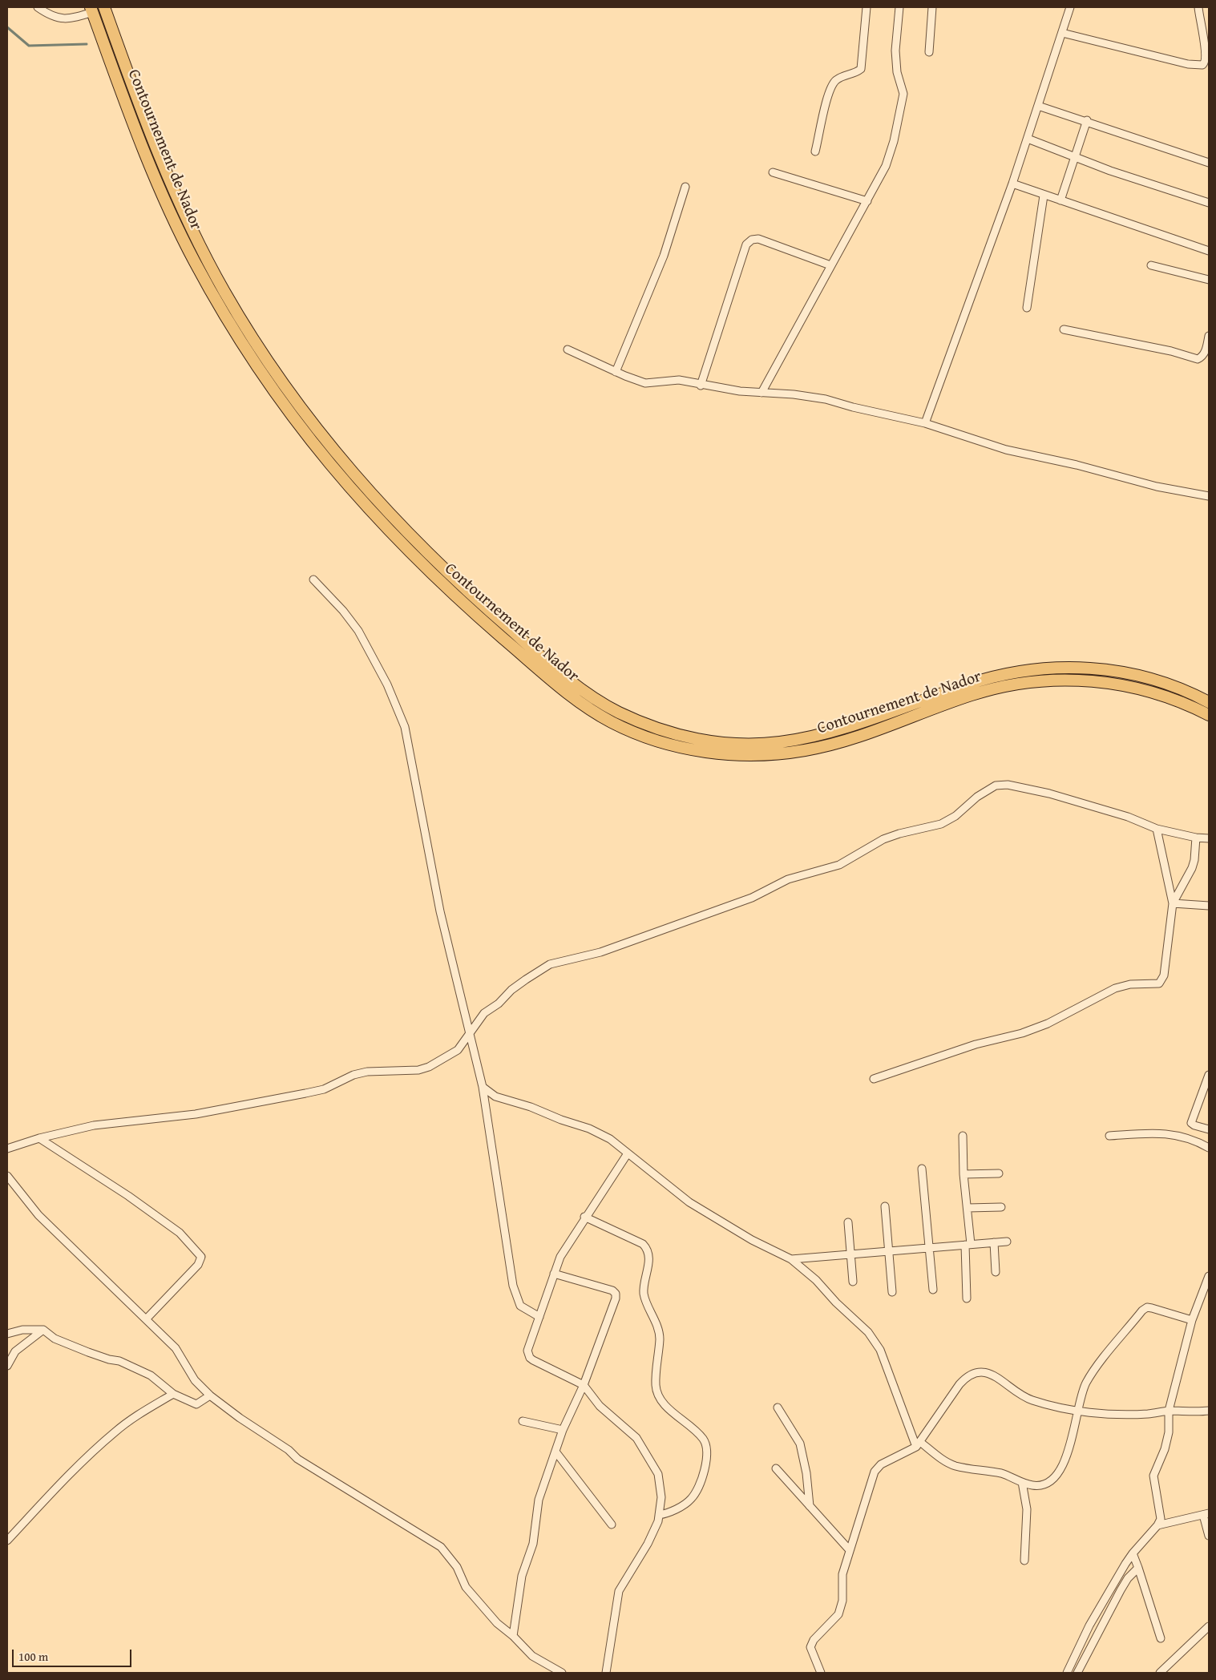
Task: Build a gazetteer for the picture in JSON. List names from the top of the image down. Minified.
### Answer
{"streets":{"highway":["Contournement de Nador"]},"scale_bar":"100 m"}
